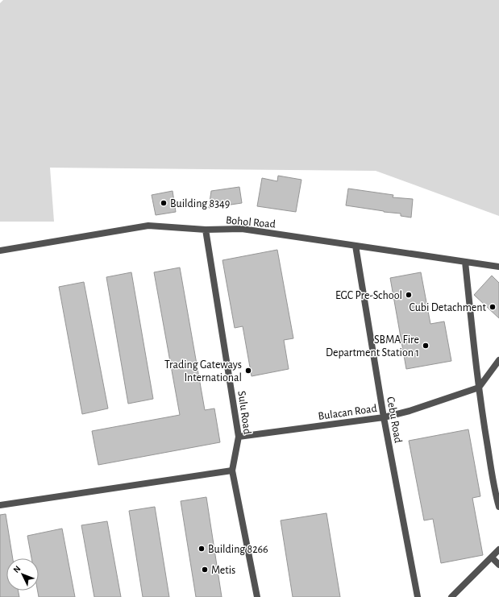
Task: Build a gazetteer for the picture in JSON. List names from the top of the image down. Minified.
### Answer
{"streets":{"street":["Bohol Road","Bulacan Road","Sulu Road","Cebu Road"]},"crossings":[["Bohol Road","Sulu Road"],["Bohol Road","Cebu Road"],["Bulacan Road","Sulu Road"],["Bulacan Road","Cebu Road"]],"places":["Building 8349","EGC Pre-School","Cubi Detachment","SBMA Fire Department Station 1","Trading Gateways International","Building 8266","Metis"],"north":"top left"}
